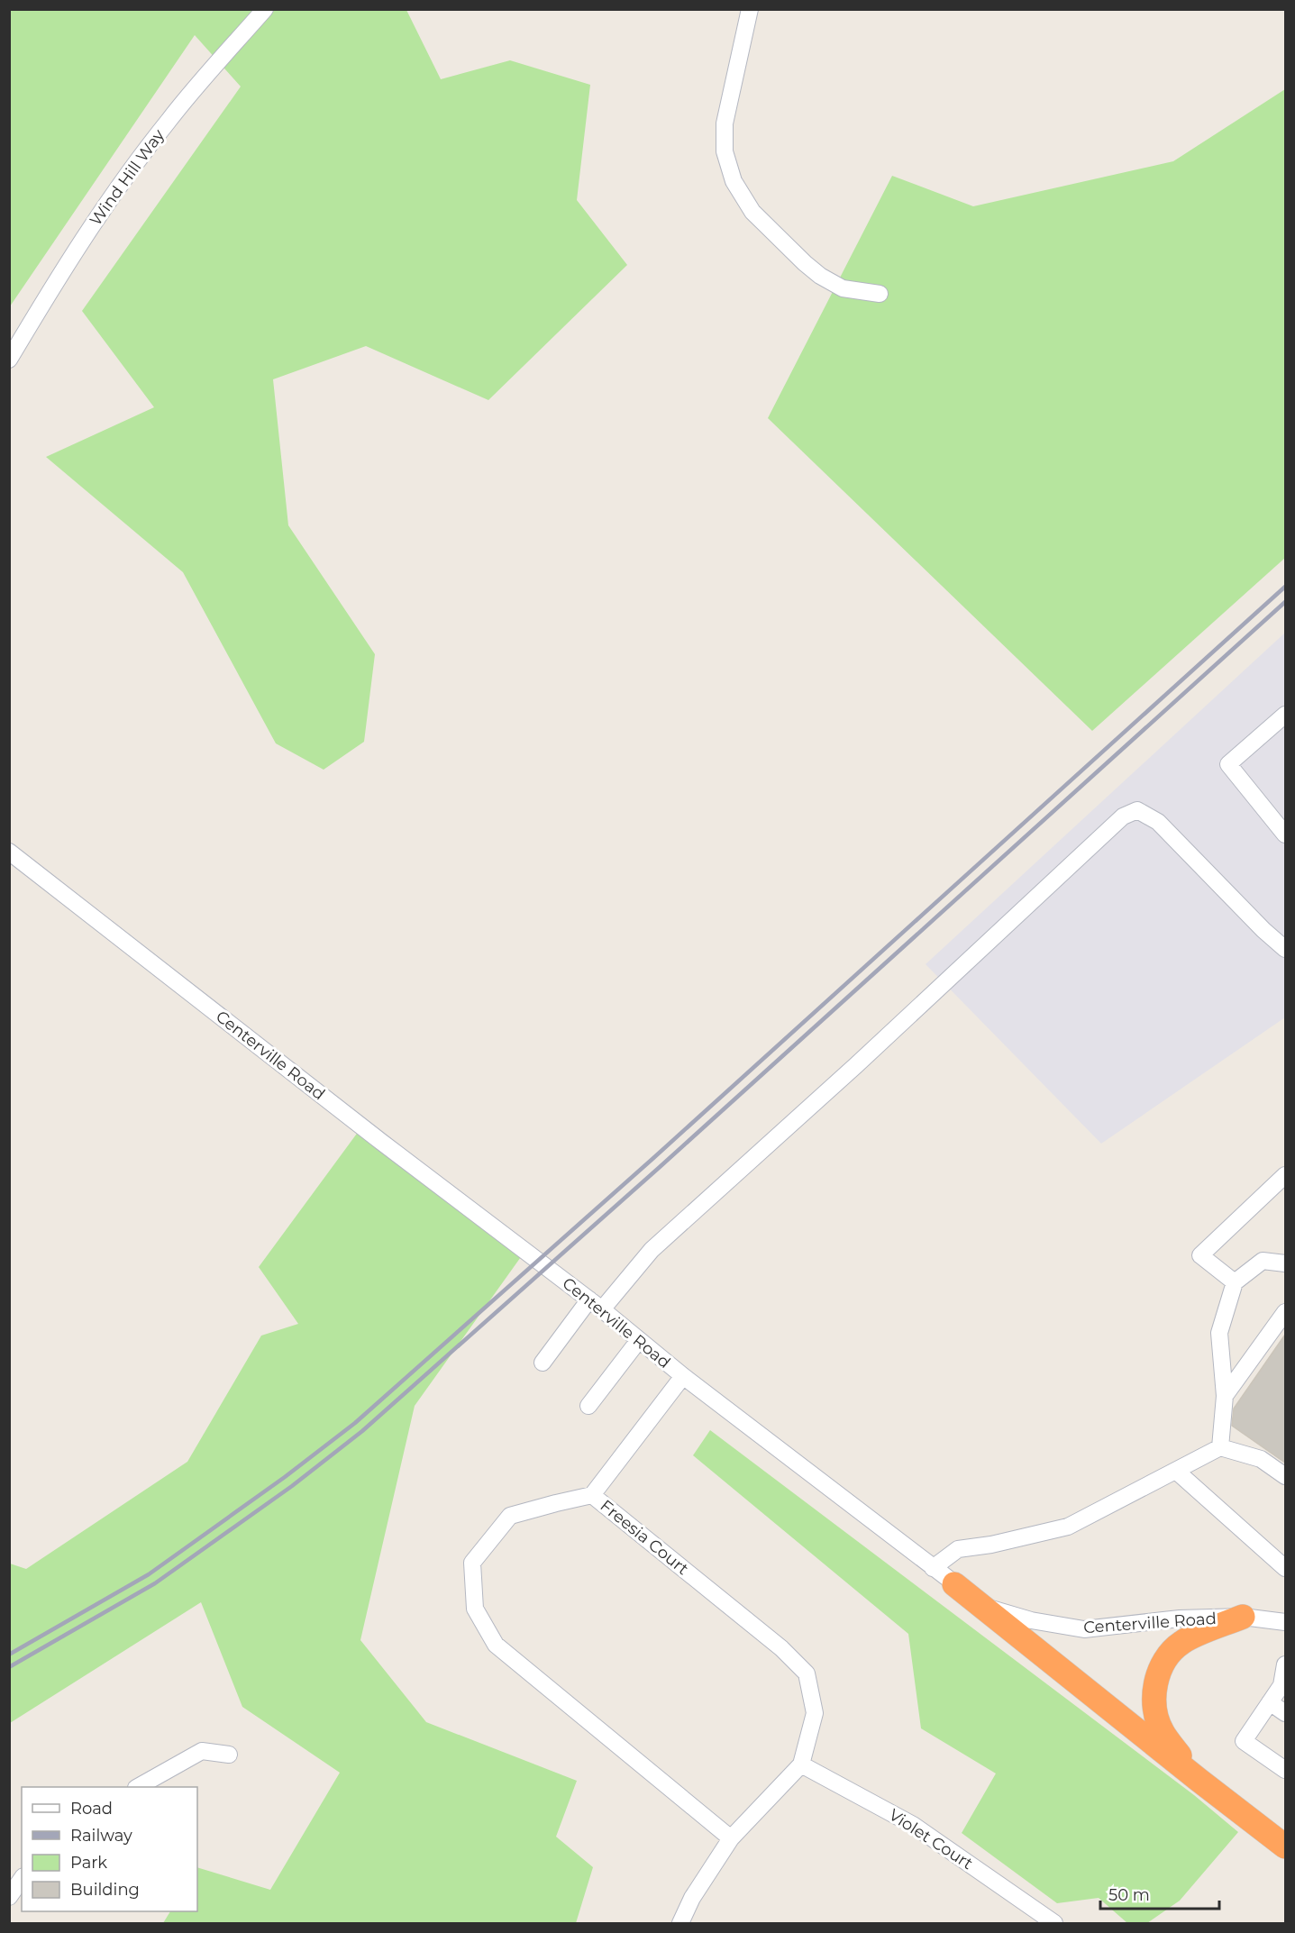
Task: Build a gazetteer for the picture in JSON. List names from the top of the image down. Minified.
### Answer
{"streets":{"street":["Wind Hill Way","Centerville Road","Freesia Court","Violet Court"]},"crossings":[["Freesia Court","Violet Court"]],"legend":["Road","Railway","Park","Building"],"scale_bar":"50 m"}
